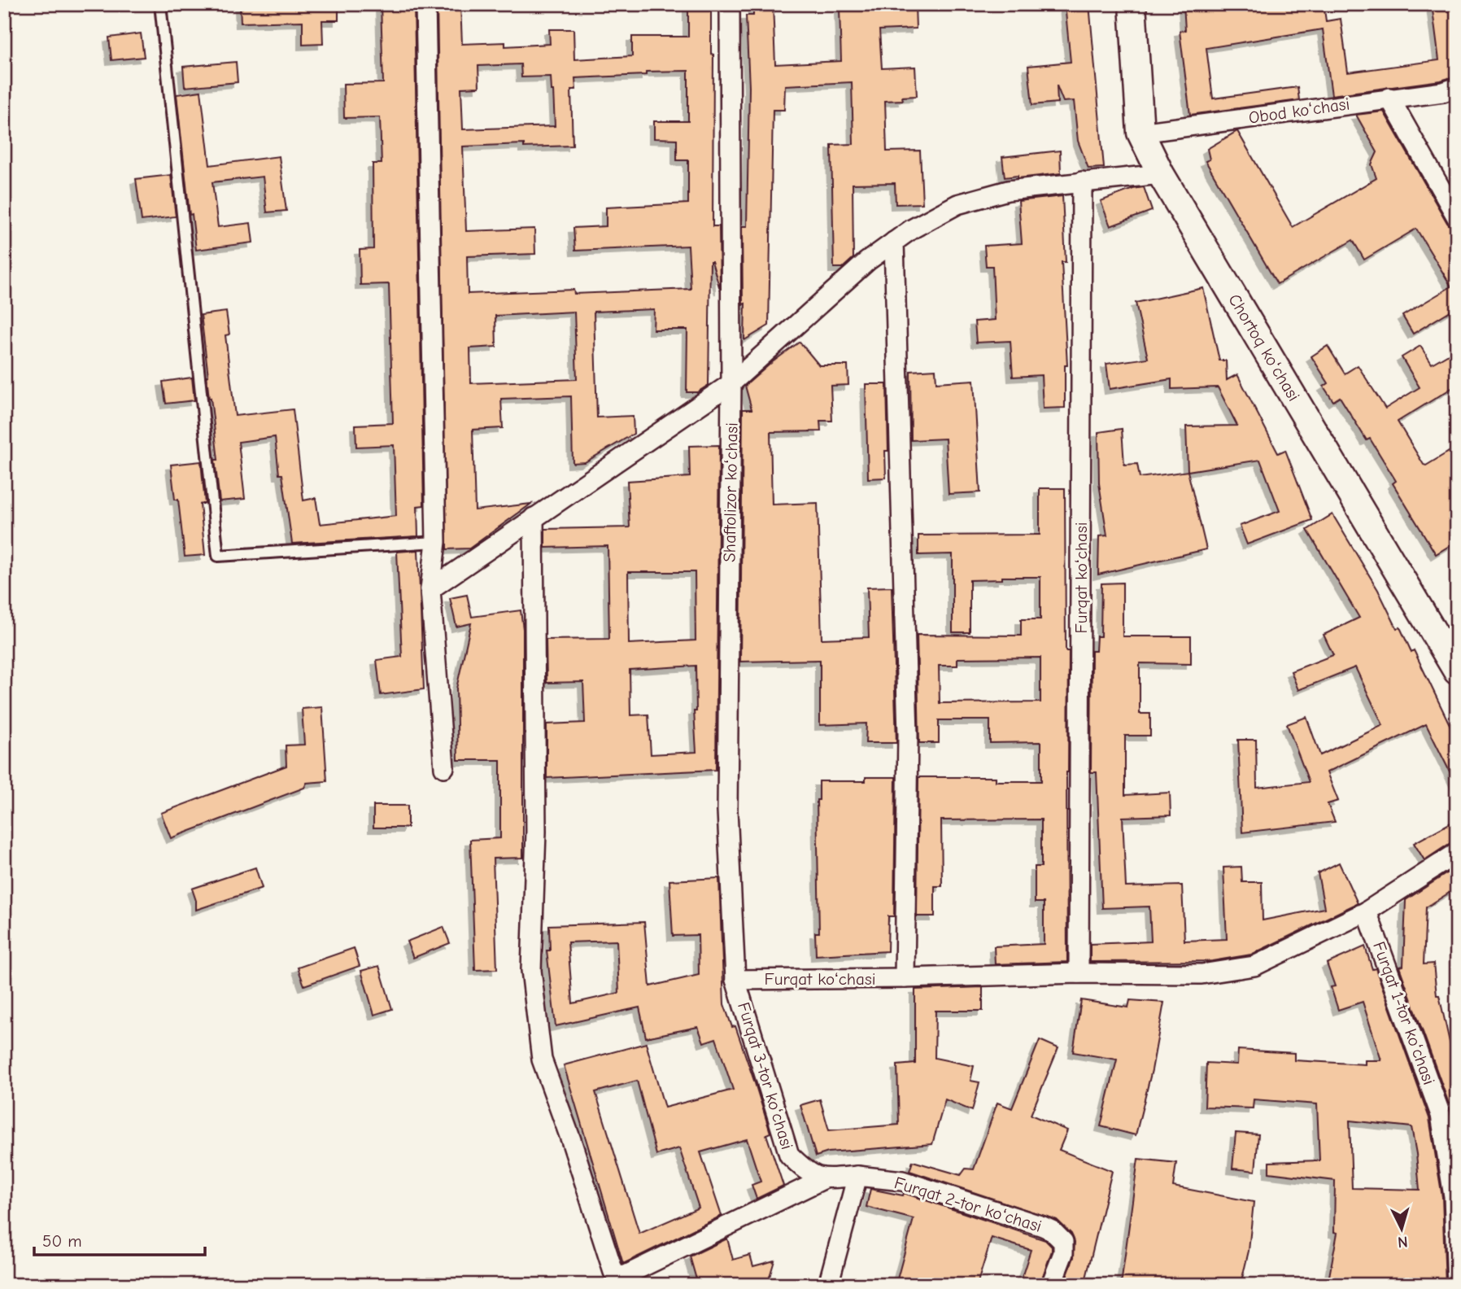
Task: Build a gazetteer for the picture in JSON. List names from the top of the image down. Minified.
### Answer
{"streets":{"main road":["Chortoq koʻchasi"],"street":["Obod koʻchasi","Shaftolizor koʻchasi","Furqat koʻchasi","Furqat 1-tor koʻchasi","Furqat 3-tor koʻchasi","Furqat 2-tor koʻchasi"]},"crossings":[["Obod koʻchasi","Chortoq koʻchasi"],["Shaftolizor koʻchasi","Furqat koʻchasi"],["Shaftolizor koʻchasi","Furqat 3-tor koʻchasi"],["Furqat koʻchasi","Furqat 1-tor koʻchasi"],["Furqat koʻchasi","Furqat 3-tor koʻchasi"]],"scale_bar":"50 m","north":"bottom"}
